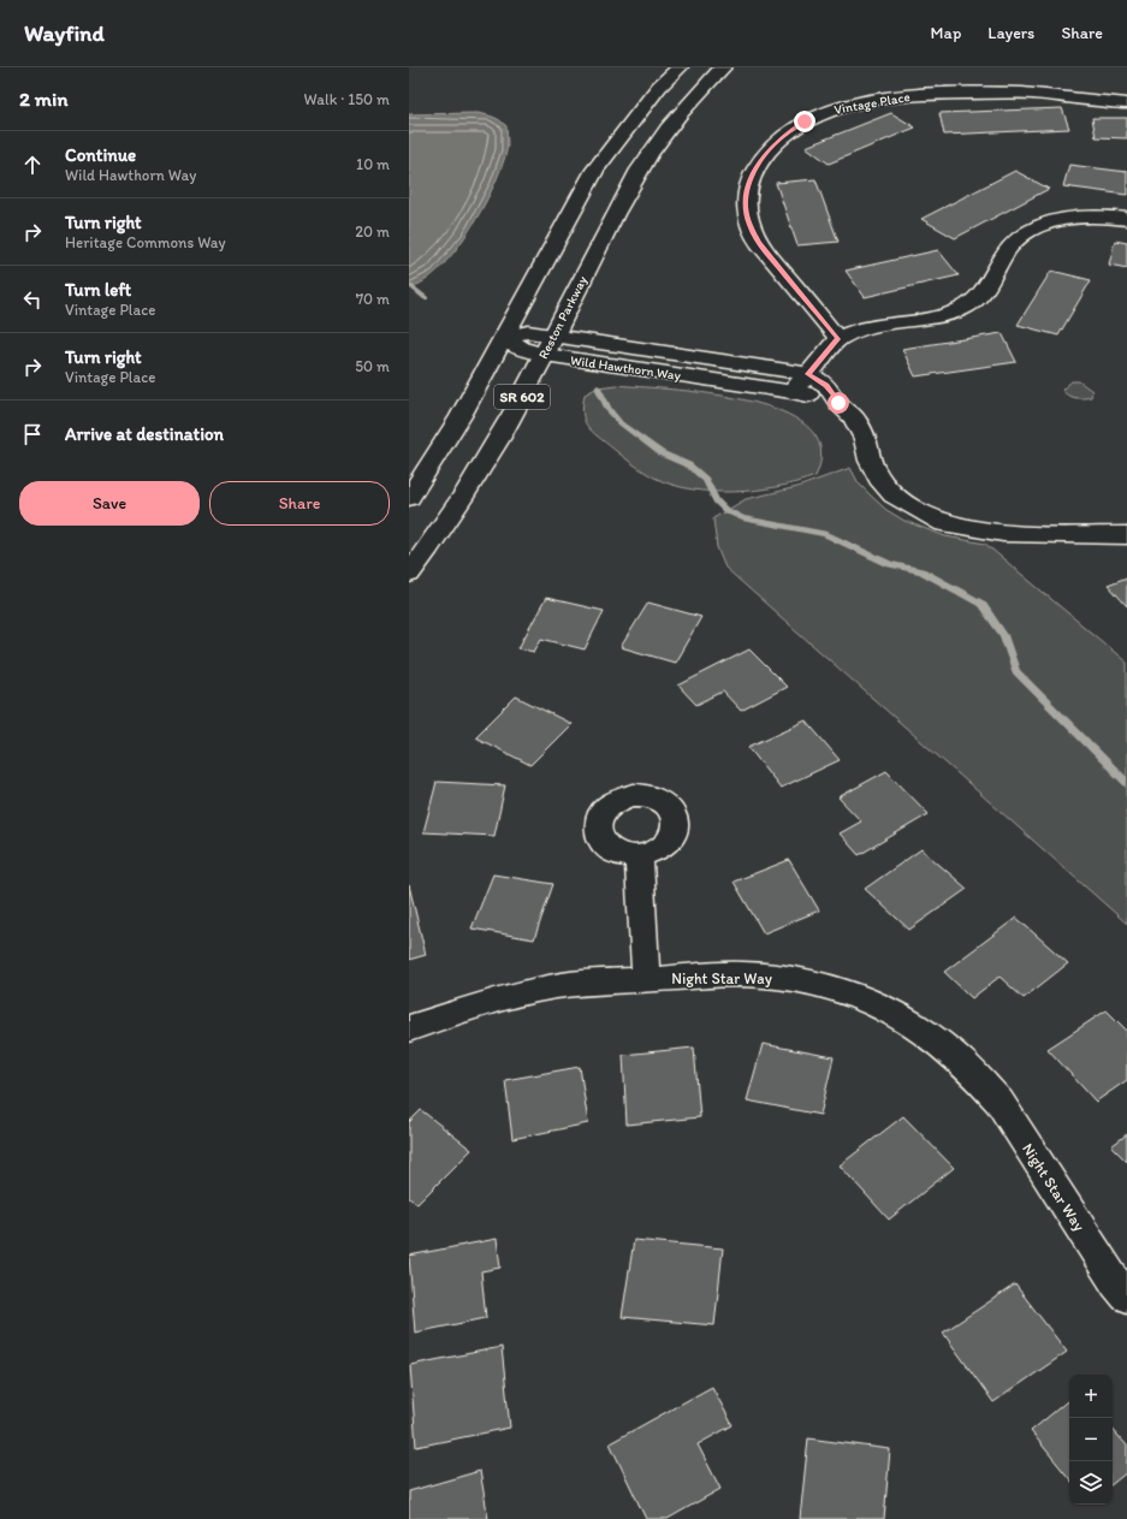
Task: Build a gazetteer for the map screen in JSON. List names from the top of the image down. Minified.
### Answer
{"streets":{"street":["Vintage Place","Reston Parkway","Wild Hawthorn Way","SR 602","Night Star Way"]},"crossings":[["Reston Parkway","Wild Hawthorn Way"],["Wild Hawthorn Way","SR 602"]],"page":{"header":"Wayfind","nav":["Map","Layers","Share"],"heading":["2 min","Walk · 150 m"],"list":[["Continue","Wild Hawthorn Way","10 m"],["Turn right","Heritage Commons Way","20 m"],["Turn left","Vintage Place","70 m"],["Turn right","Vintage Place","50 m"],"Arrive at destination"],"buttons":["Save","Share"],"map_buttons":["+","−"]}}
